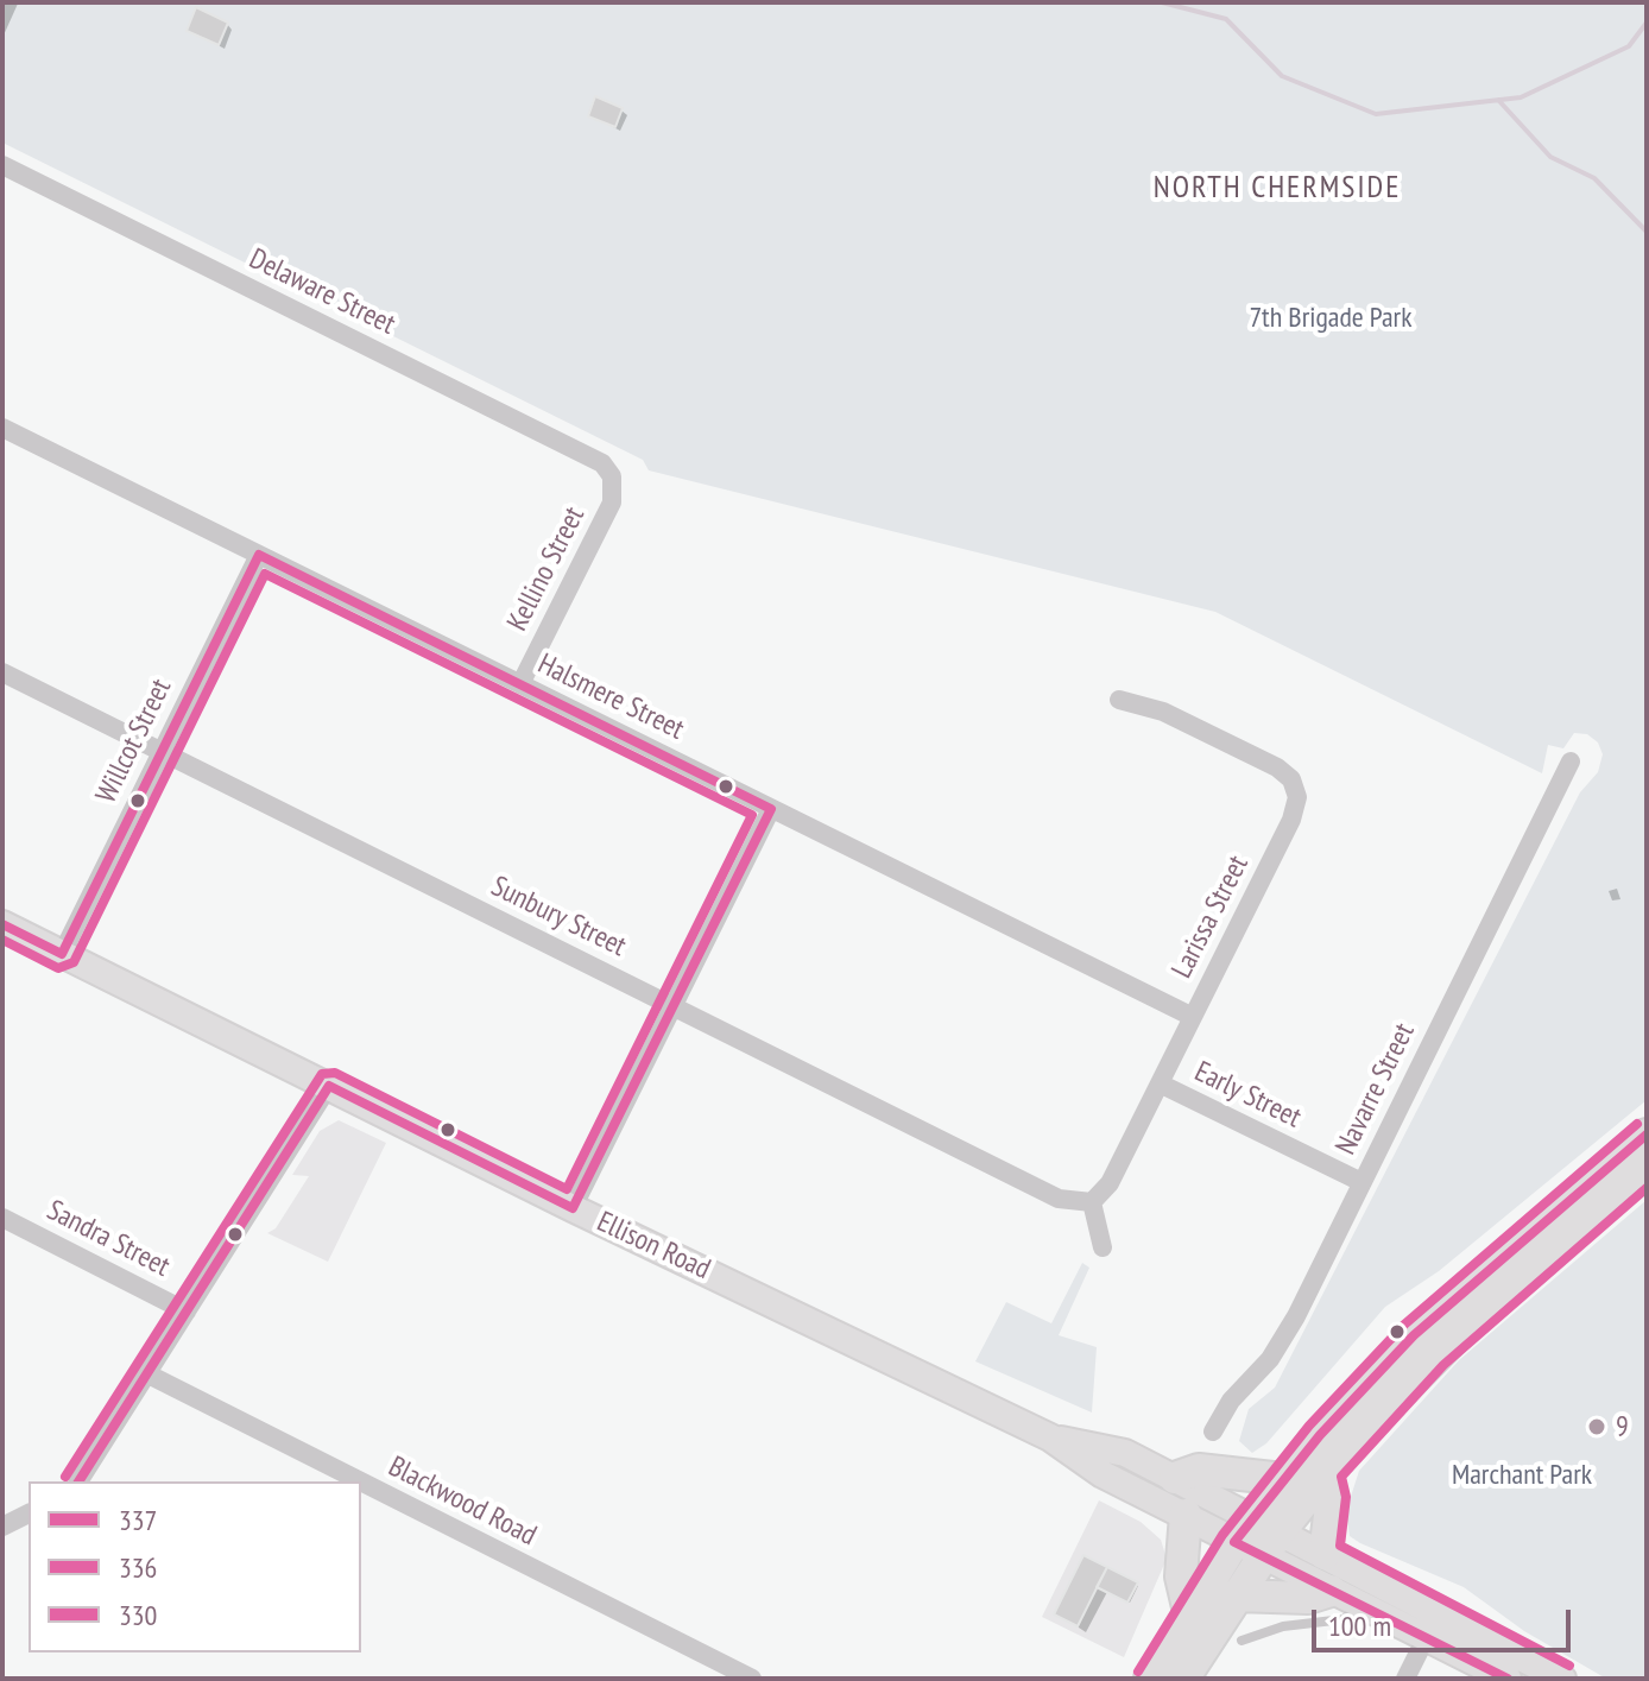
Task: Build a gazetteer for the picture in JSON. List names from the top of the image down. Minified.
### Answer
{"streets":{"street":["Delaware Street","Kellino Street","Halsmere Street","Willcot Street","Sunbury Street","Larissa Street","Navarre Street","Early Street","Sandra Street","Ellison Road","Blackwood Road"]},"crossings":[["Delaware Street","Kellino Street"],["Kellino Street","Halsmere Street"],["Halsmere Street","Willcot Street"],["Halsmere Street","Larissa Street"],["Willcot Street","Sunbury Street"],["Willcot Street","Ellison Road"],["Sunbury Street","Larissa Street"],["Larissa Street","Early Street"],["Navarre Street","Early Street"]],"districts":["NORTH CHERMSIDE"],"parks":["7th Brigade Park","Marchant Park"],"places":["9"],"lines":["transit line 337","transit line 336","transit line 330"],"legend":["337","336","330"],"scale_bar":"100 m"}
